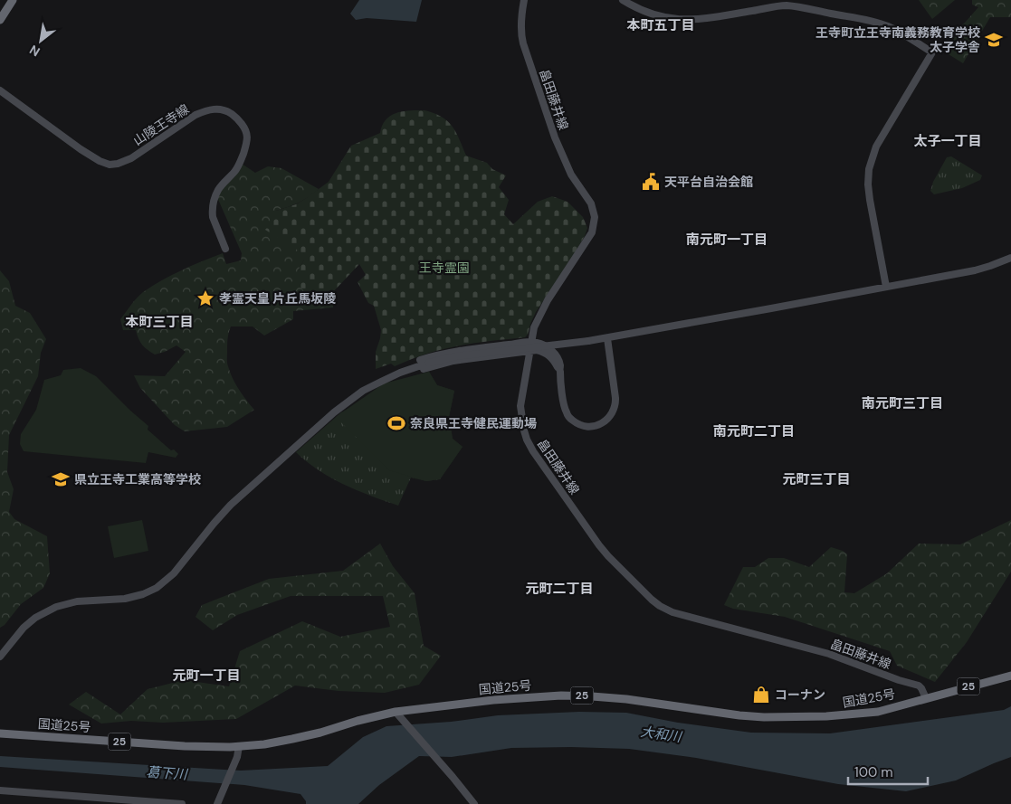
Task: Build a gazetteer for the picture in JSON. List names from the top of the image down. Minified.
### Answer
{"streets":{"highway":["25","国道25号"],"street":["畠田藤井線","山陵王寺線"]},"crossings":[["畠田藤井線","国道25号"]],"districts":["本町五丁目","太子一丁目","南元町一丁目","本町三丁目","南元町三丁目","南元町二丁目","元町三丁目","元町二丁目","元町一丁目"],"water":["大和川","葛下川"],"parks":["王寺霊園"],"places":{"school or university":["王寺町立王寺南義務教育学校 太子学舎","県立王寺工業高等学校"],"public building":["天平台自治会館"],"place":["孝霊天皇 片丘馬坂陵"],"sports":["奈良県王寺健民運動場"],"shop":["コーナン"]},"scale_bar":"100 m","north":"bottom left"}
